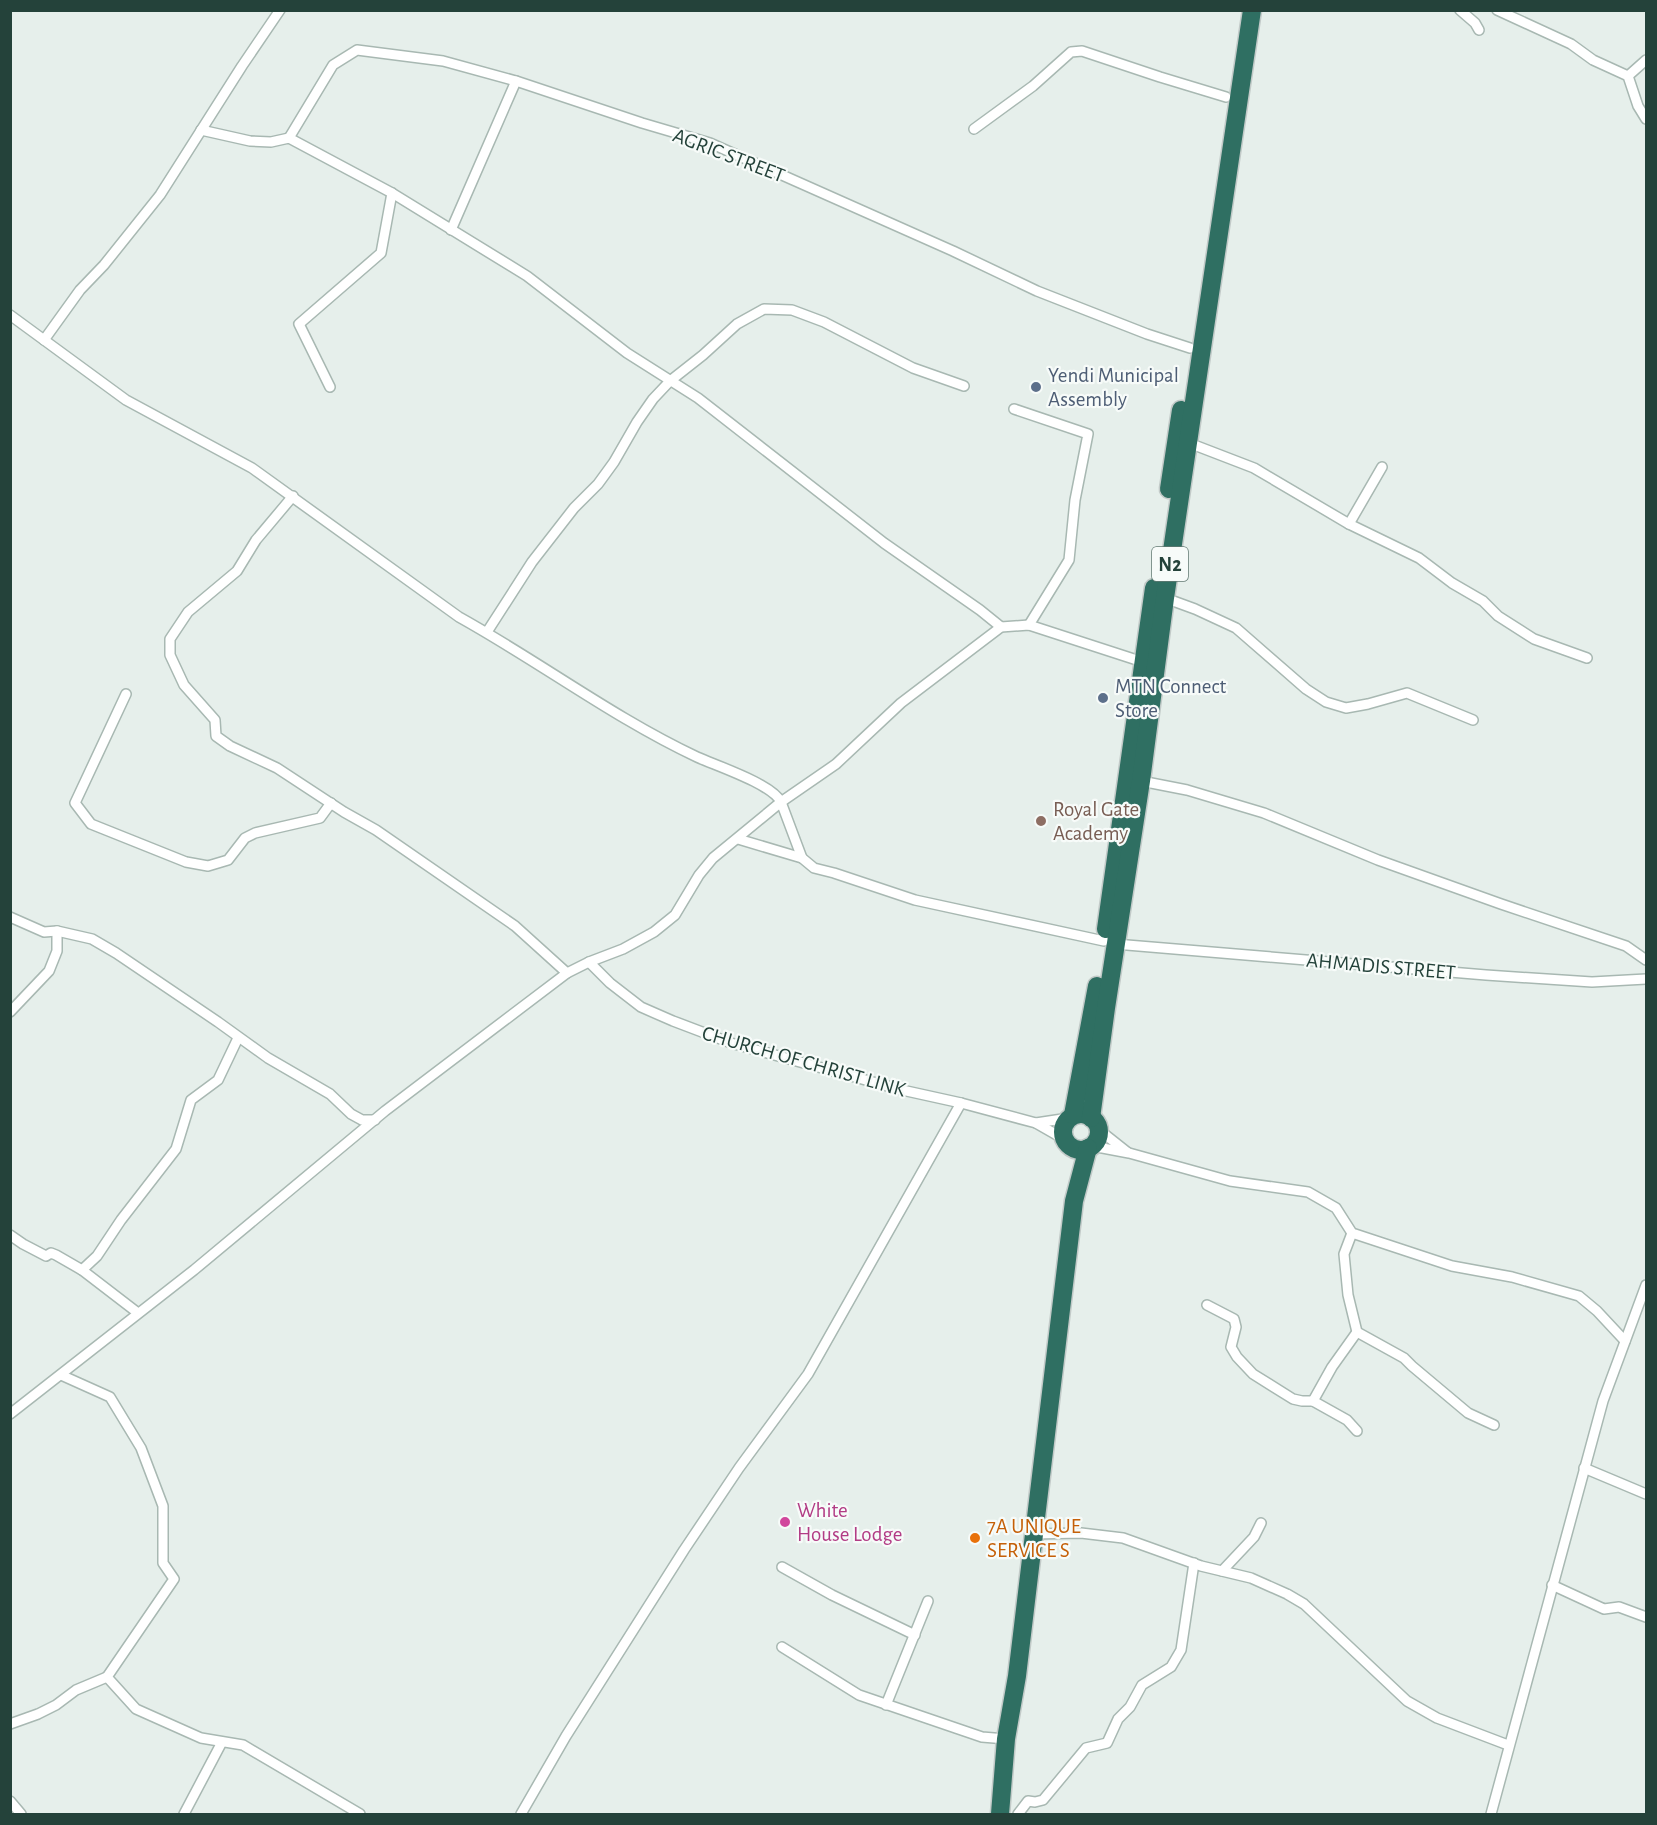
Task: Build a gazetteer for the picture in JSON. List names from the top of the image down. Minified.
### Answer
{"streets":{"highway":["N2"],"street":["AGRIC STREET","AHMADIS STREET","CHURCH OF CHRIST LINK"]},"crossings":[["AGRIC STREET","N2"],["N2","AHMADIS STREET"],["N2","CHURCH OF CHRIST LINK"]],"places":["Yendi Municipal Assembly","MTN Connect Store","Royal Gate Academy","White House Lodge","7A UNIQUE SERVICE S"]}
